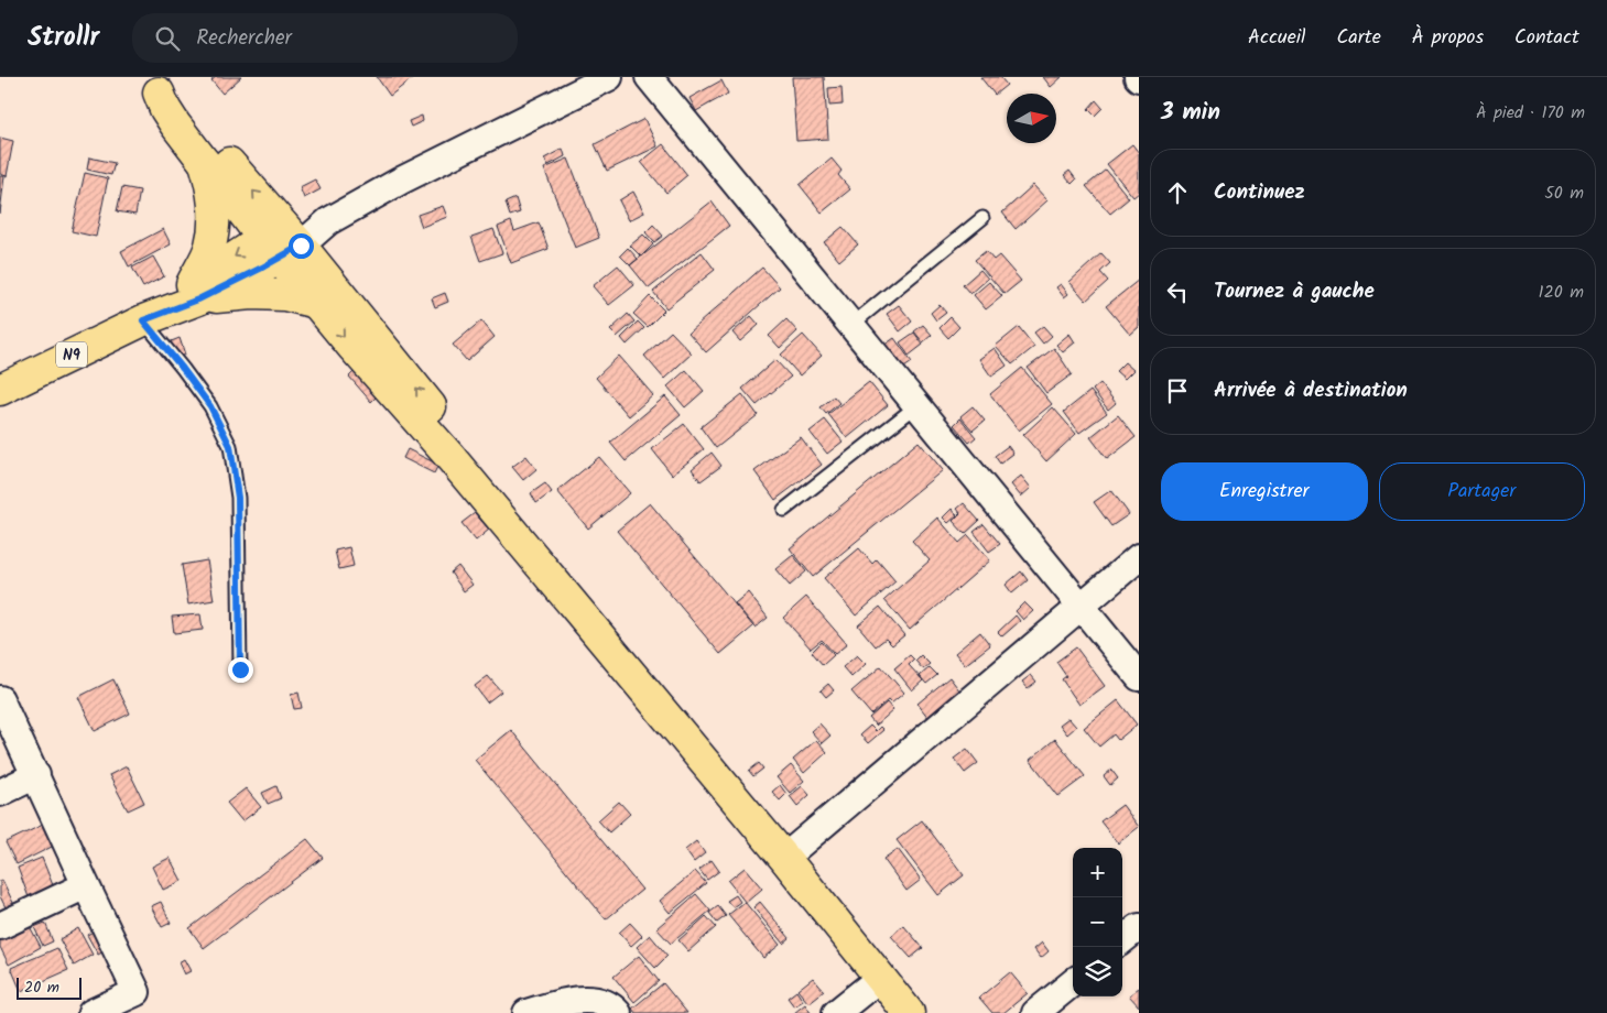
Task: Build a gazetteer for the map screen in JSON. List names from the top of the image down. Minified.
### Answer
{"streets":{"main road":["N9"]},"scale_bar":"20 m","north":"right","page":{"header":"Strollr","search":"Rechercher","nav":["Accueil","Carte","À propos","Contact"],"heading":["3 min","À pied · 170 m"],"list":[["Continuez","50 m"],["Tournez à gauche","120 m"],"Arrivée à destination"],"buttons":["Enregistrer","Partager"],"map_buttons":["+","−"],"scale":"20 m"}}
